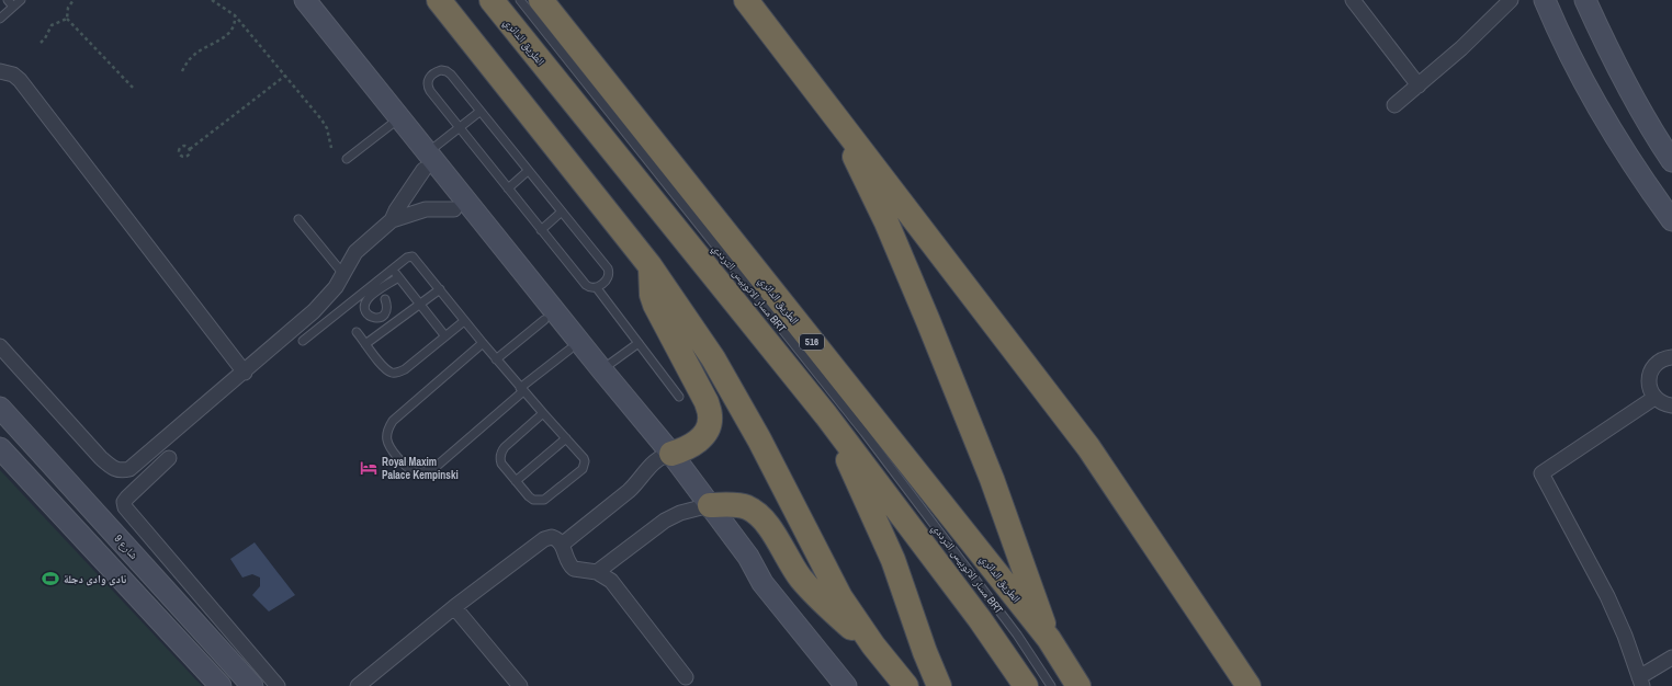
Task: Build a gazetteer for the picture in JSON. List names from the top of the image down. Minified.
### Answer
{"streets":{"highway":["الطريق الدائري","516"],"street":["شارع 9"],"lane":["مسار الاتوبيس الترددي BRT"]},"crossings":[["الطريق الدائري","516"]],"places":{"hotel":["Royal Maxim Palace Kempinski"],"sports":["نادى وادى دجلة"]}}
